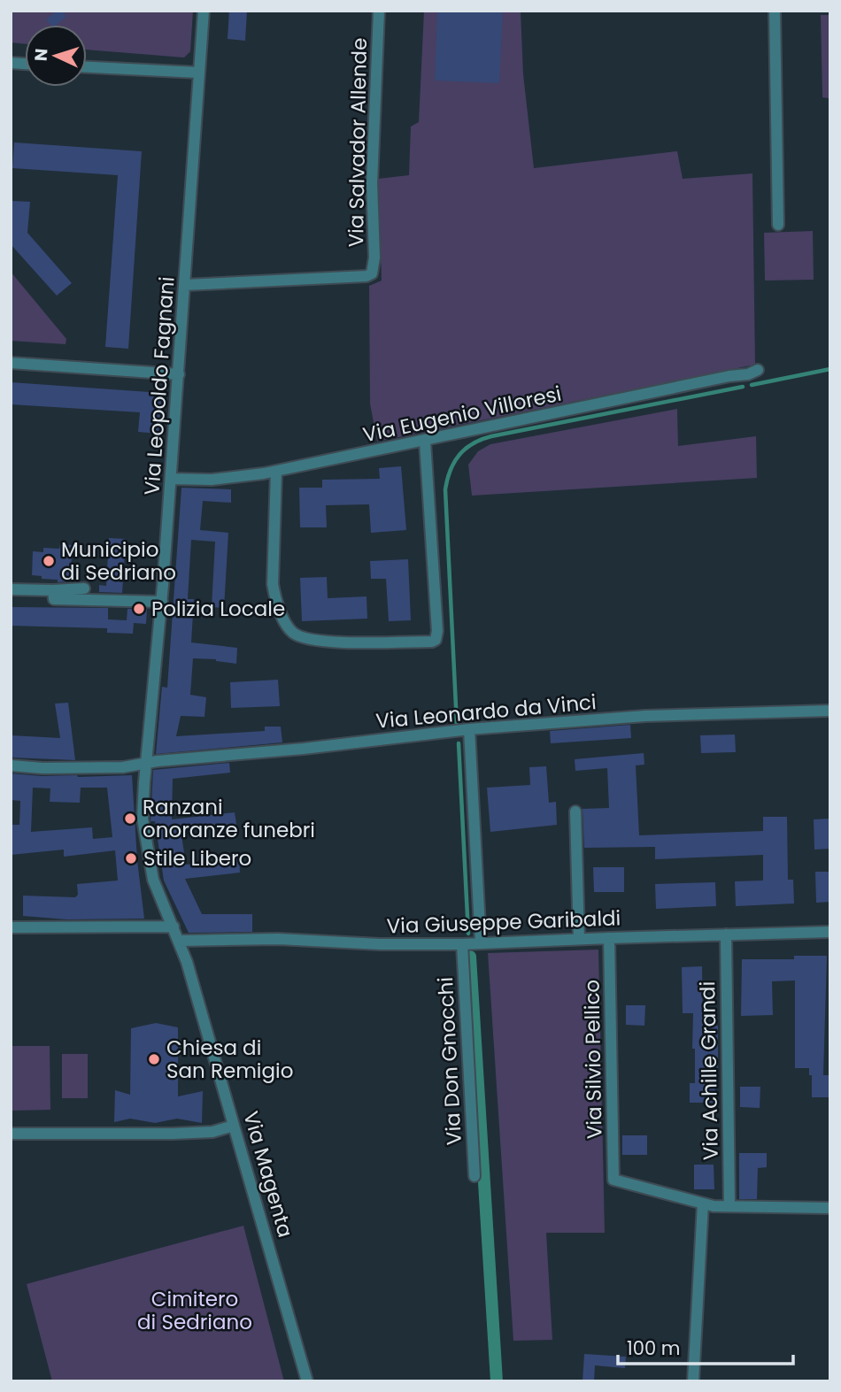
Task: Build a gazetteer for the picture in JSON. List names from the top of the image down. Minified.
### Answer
{"streets":{"street":["Via Salvador Allende","Via Leopoldo Fagnani","Via Eugenio Villoresi","Via Leonardo da Vinci","Via Giuseppe Garibaldi","Via Silvio Pellico","Via Don Gnocchi","Via Achille Grandi","Via Magenta"]},"crossings":[["Via Salvador Allende","Via Leopoldo Fagnani"],["Via Leopoldo Fagnani","Via Eugenio Villoresi"],["Via Leopoldo Fagnani","Via Leonardo da Vinci"],["Via Leopoldo Fagnani","Via Magenta"],["Via Leonardo da Vinci","Via Magenta"],["Via Giuseppe Garibaldi","Via Silvio Pellico"],["Via Giuseppe Garibaldi","Via Don Gnocchi"],["Via Giuseppe Garibaldi","Via Achille Grandi"],["Via Giuseppe Garibaldi","Via Magenta"]],"parks":["Cimitero di Sedriano"],"places":["Municipio di Sedriano","Polizia Locale","Ranzani onoranze funebri","Stile Libero","Chiesa di San Remigio"],"scale_bar":"100 m","north":"left"}
